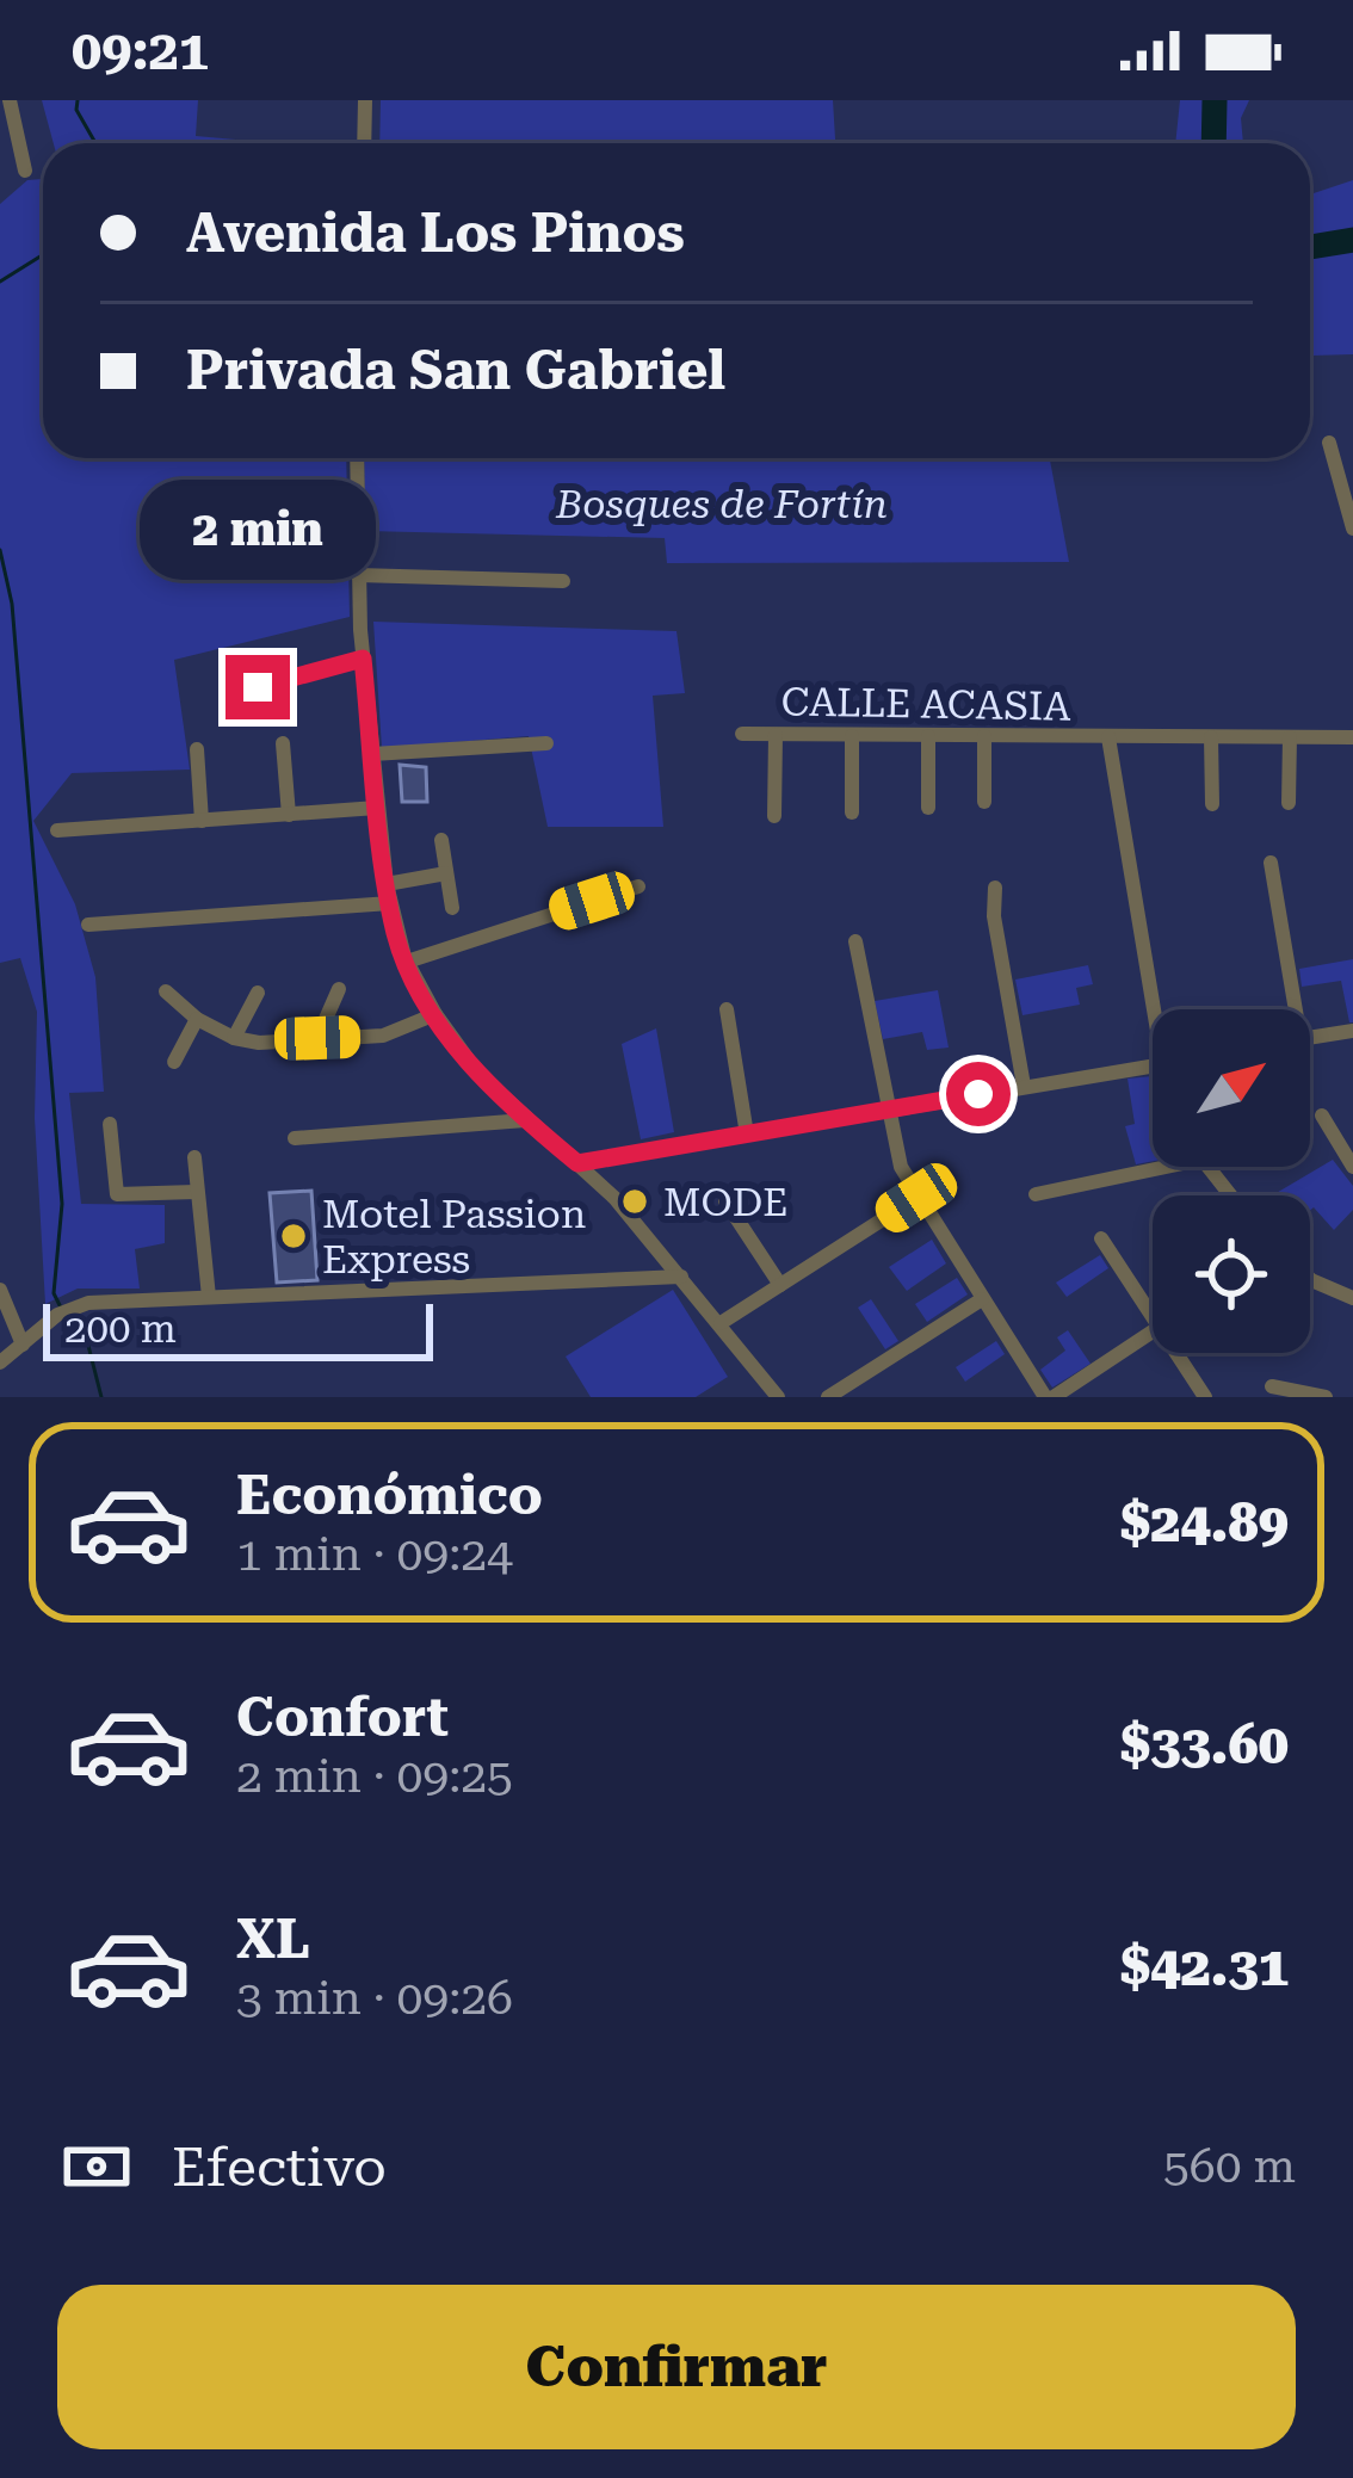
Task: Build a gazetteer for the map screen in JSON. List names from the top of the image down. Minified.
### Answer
{"streets":{"street":["CALLE ACASIA"]},"parks":["Bosques de Fortín"],"places":["MODE","Motel Passion Express"],"scale_bar":"200 m","north":"top right","page":{"status":"09:21","banner":["Avenida Los Pinos","Privada San Gabriel"],"bubble":"2 min","scale":"200 m","list":[{"name":"Económico","note":"1 min · 09:24","value":"$24.89"},{"name":"Confort","note":"2 min · 09:25","value":"$33.60"},{"name":"XL","note":"3 min · 09:26","value":"$42.31"}],"pay":["Efectivo","560 m"],"buttons":"Confirmar"}}
